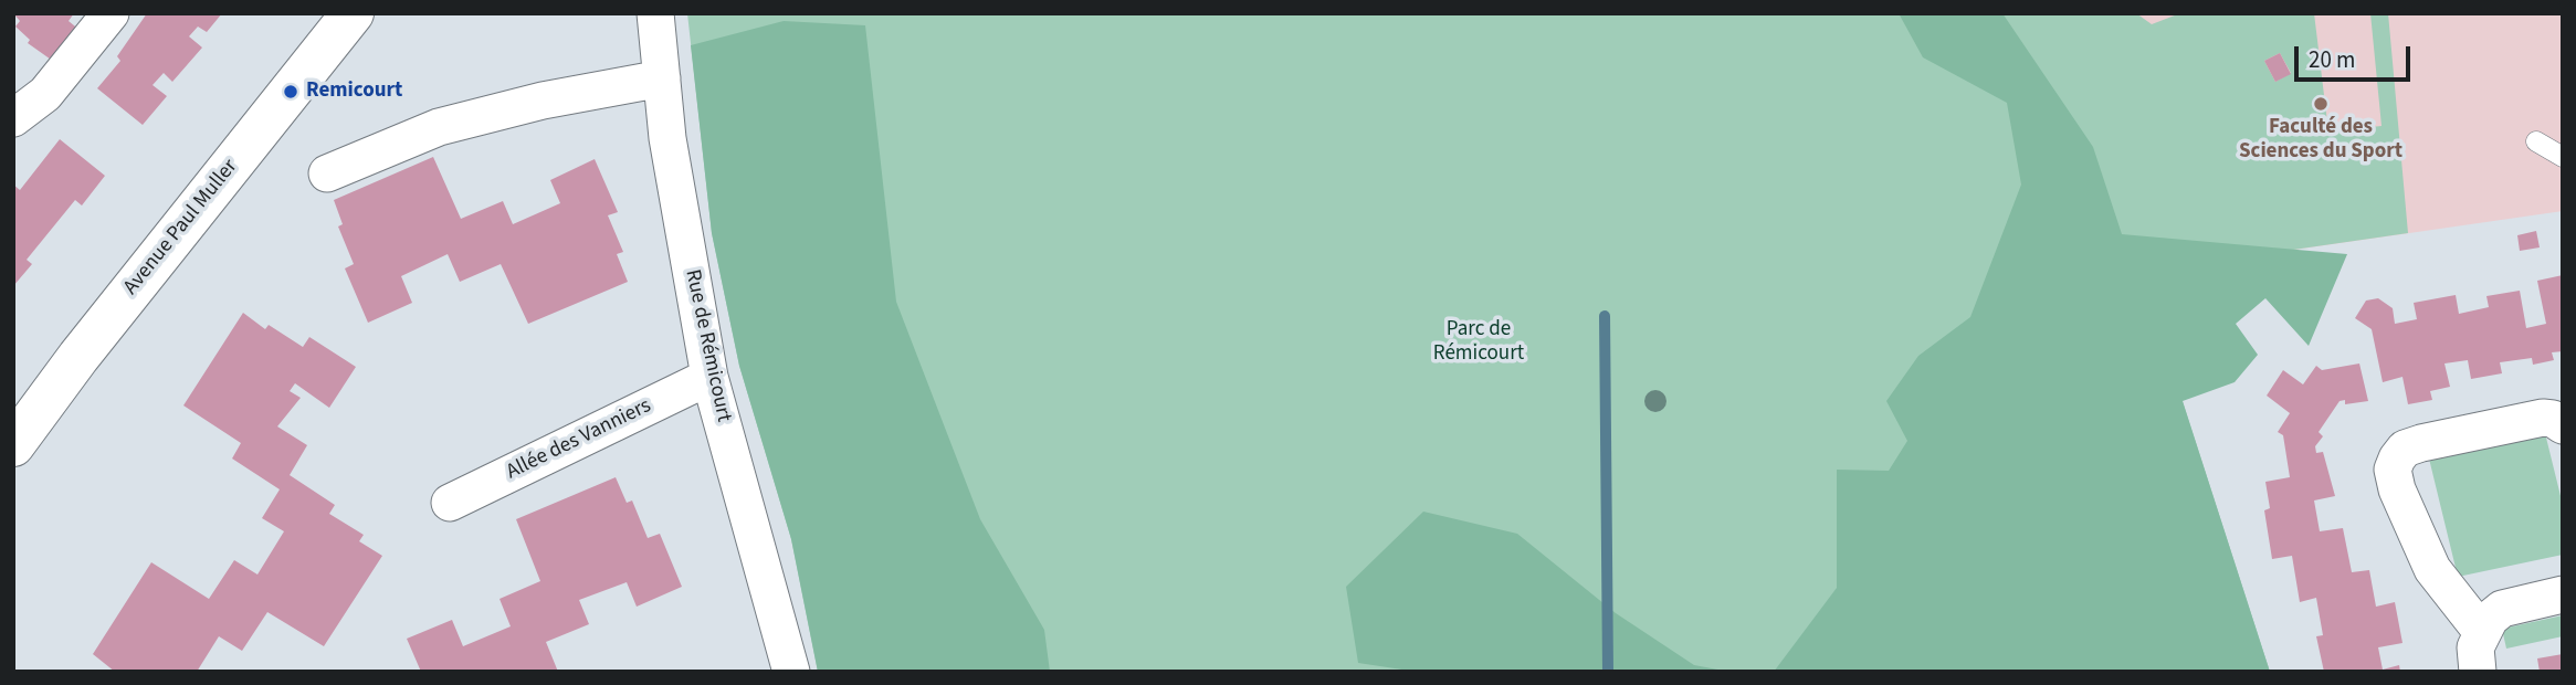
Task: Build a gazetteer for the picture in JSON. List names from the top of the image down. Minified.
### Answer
{"streets":{"main road":["Avenue Paul Muller"],"street":["Rue de Rémicourt","Allée des Vanniers"]},"crossings":[["Rue de Rémicourt","Allée des Vanniers"]],"parks":["Parc de Rémicourt"],"places":["Remicourt","Faculté des Sciences du Sport"],"scale_bar":"20 m"}
